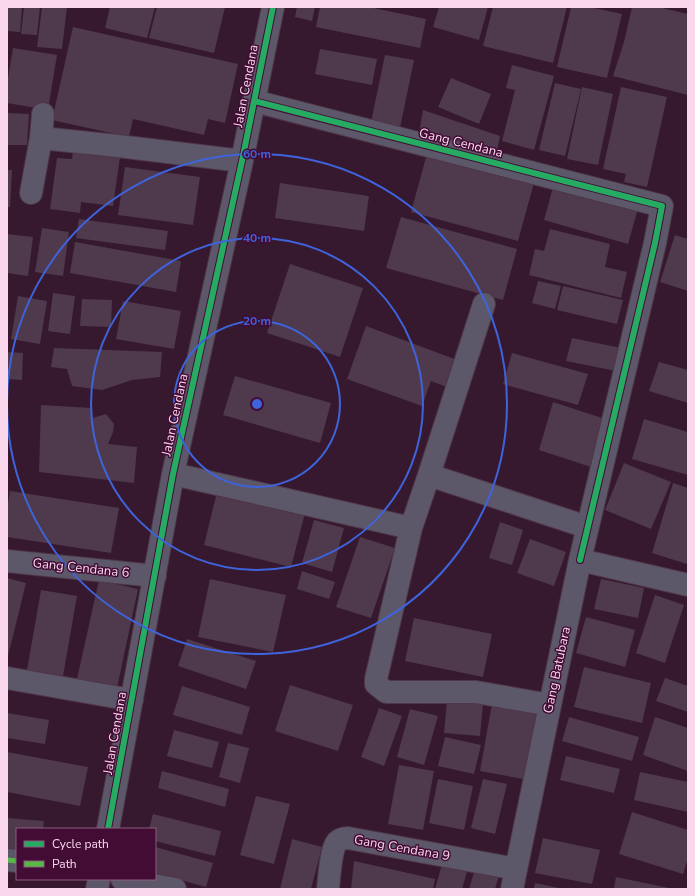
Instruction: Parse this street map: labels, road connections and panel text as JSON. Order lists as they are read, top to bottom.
{
  "streets": {
    "street": [
      "Jalan Cendana",
      "Gang Cendana",
      "Gang Cendana 6",
      "Gang Batubara",
      "Gang Cendana 9"
    ]
  },
  "crossings": [
    ["Jalan Cendana", "Gang Cendana"],
    ["Jalan Cendana", "Gang Cendana 6"],
    ["Gang Cendana", "Gang Batubara"],
    ["Gang Batubara", "Gang Cendana 9"]
  ],
  "legend": ["Cycle path", "Path"],
  "rings": ["60 m", "40 m", "20 m"]
}
